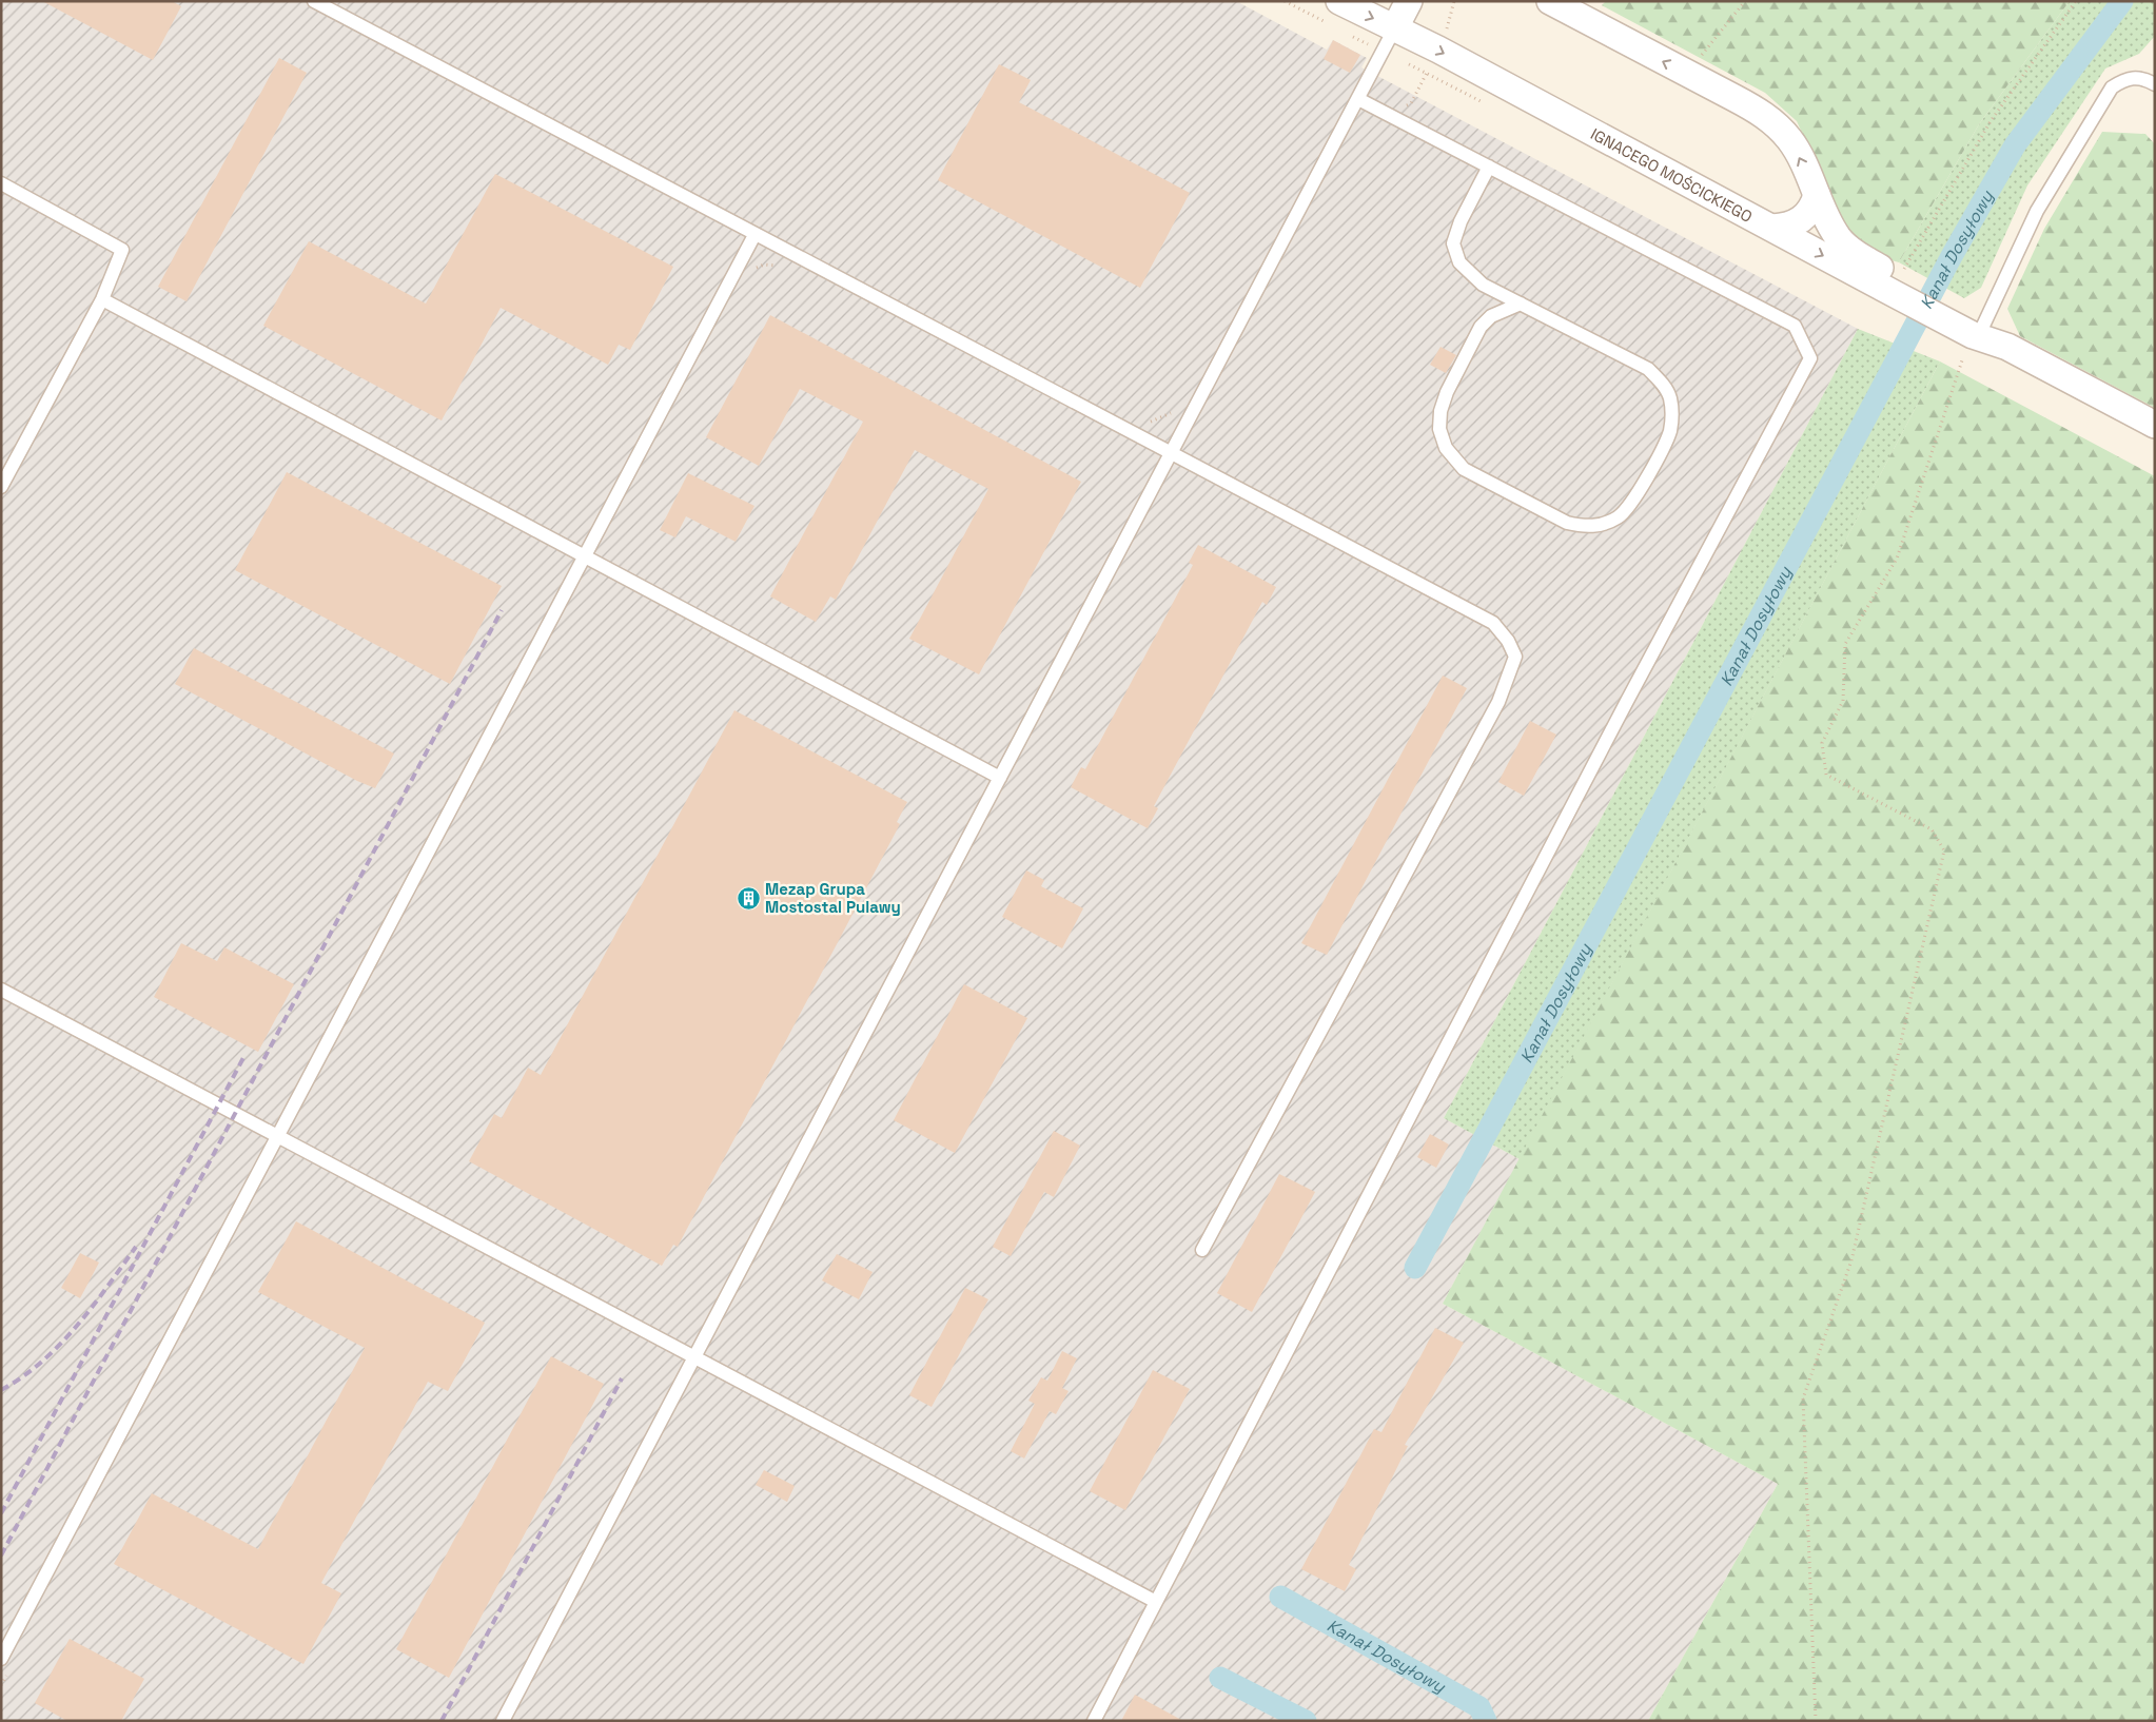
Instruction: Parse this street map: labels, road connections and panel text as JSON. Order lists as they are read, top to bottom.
{
  "streets": {
    "street": ["IGNACEGO MOŚCICKIEGO"]
  },
  "water": ["Kanał Dosyłowy"],
  "places": {
    "building": ["Mezap Grupa Mostostal Pulawy"]
  }
}
